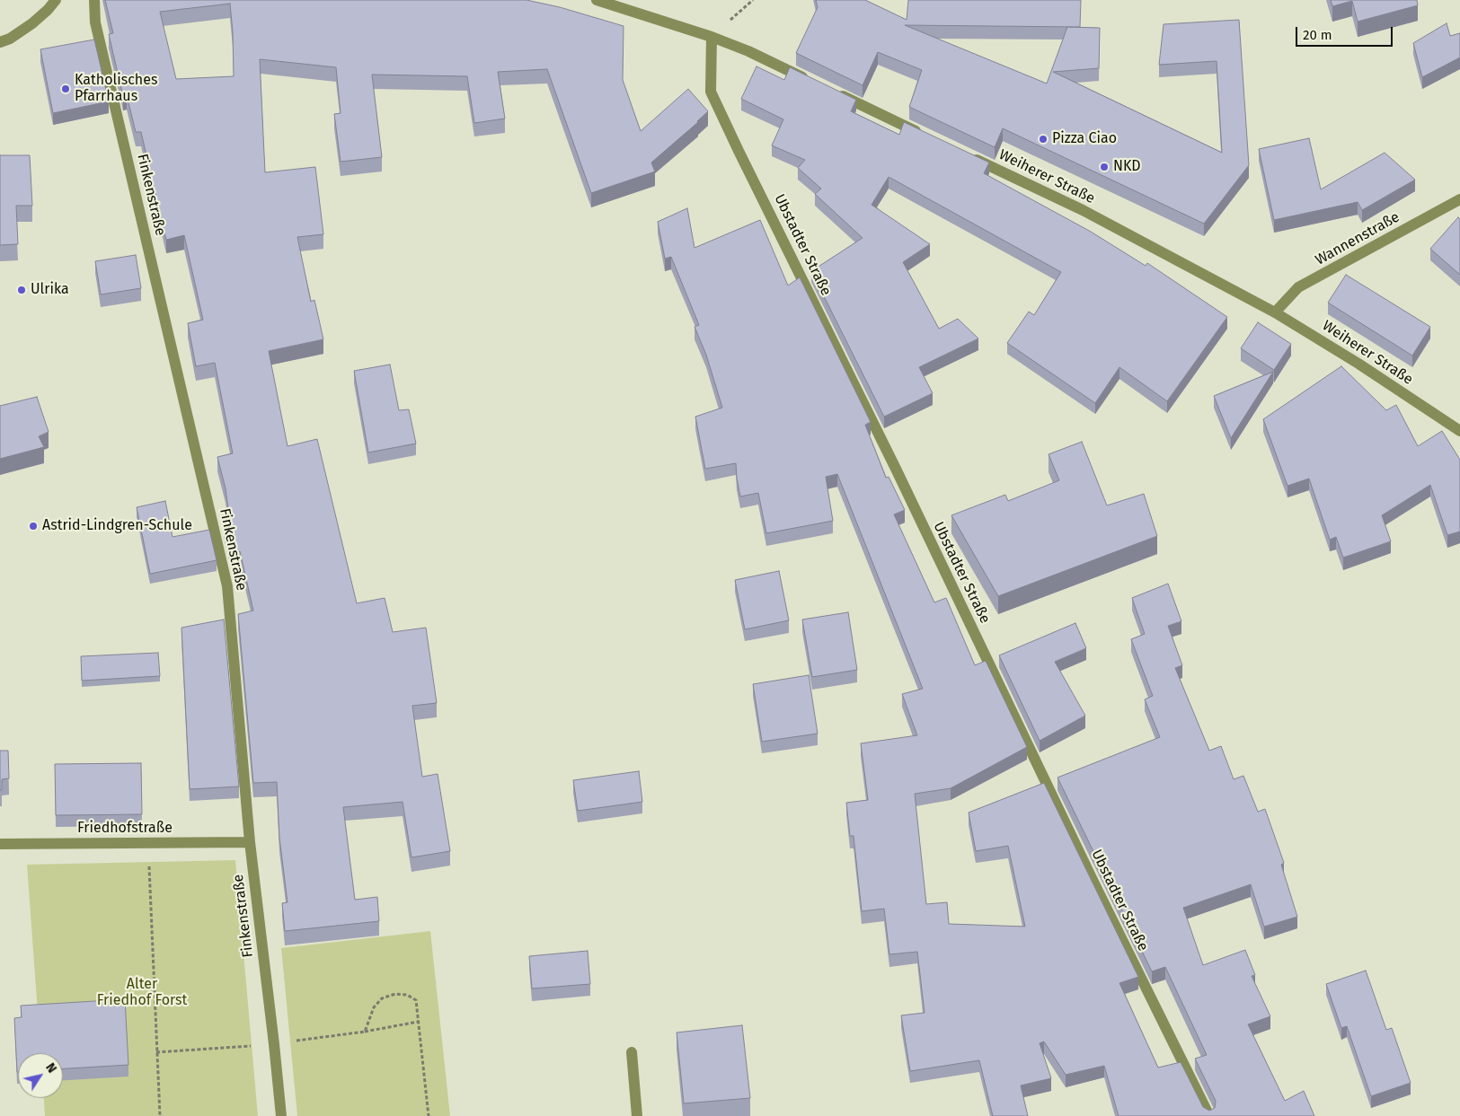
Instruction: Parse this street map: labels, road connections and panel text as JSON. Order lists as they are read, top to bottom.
{
  "streets": {
    "street": [
      "Weiherer Straße",
      "Finkenstraße",
      "Wannenstraße",
      "Ubstadter Straße",
      "Friedhofstraße"
    ]
  },
  "crossings": [
    ["Weiherer Straße", "Wannenstraße"],
    ["Finkenstraße", "Friedhofstraße"]
  ],
  "parks": ["Alter Friedhof Forst"],
  "places": [
    "Katholisches Pfarrhaus",
    "Pizza Ciao",
    "NKD",
    "Ulrika",
    "Astrid-Lindgren-Schule"
  ],
  "scale_bar": "20 m",
  "north": "top right"
}
